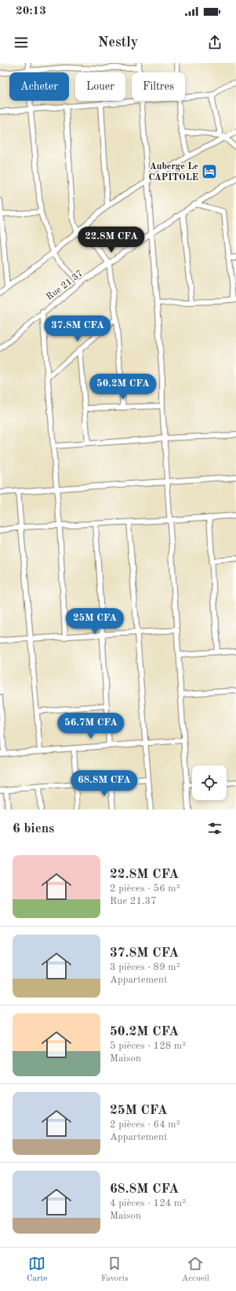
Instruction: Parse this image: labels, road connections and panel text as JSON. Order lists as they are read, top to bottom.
{
  "streets": {
    "street": ["Rue 21.37"]
  },
  "places": {
    "hotel": ["Auberge Le CAPITOLE"]
  },
  "page": {
    "status": "20:13",
    "header": "Nestly",
    "chip": ["Acheter", "Louer", "Filtres"],
    "price": [
      "22.8M CFA",
      "37.8M CFA",
      "50.2M CFA",
      "25M CFA",
      "56.7M CFA",
      "68.8M CFA"
    ],
    "heading": "6 biens",
    "list": [
      {
        "name": "22.8M CFA",
        "note": "2 pièces · 56 m² · Rue 21.37"
      },
      {
        "name": "37.8M CFA",
        "note": "3 pièces · 89 m² · Appartement"
      },
      {
        "name": "50.2M CFA",
        "note": "5 pièces · 128 m² · Maison"
      },
      {
        "name": "25M CFA",
        "note": "2 pièces · 64 m² · Appartement"
      },
      {
        "name": "68.8M CFA",
        "note": "4 pièces · 124 m² · Maison"
      }
    ],
    "tabs": ["Carte", "Favoris", "Accueil"]
  }
}
